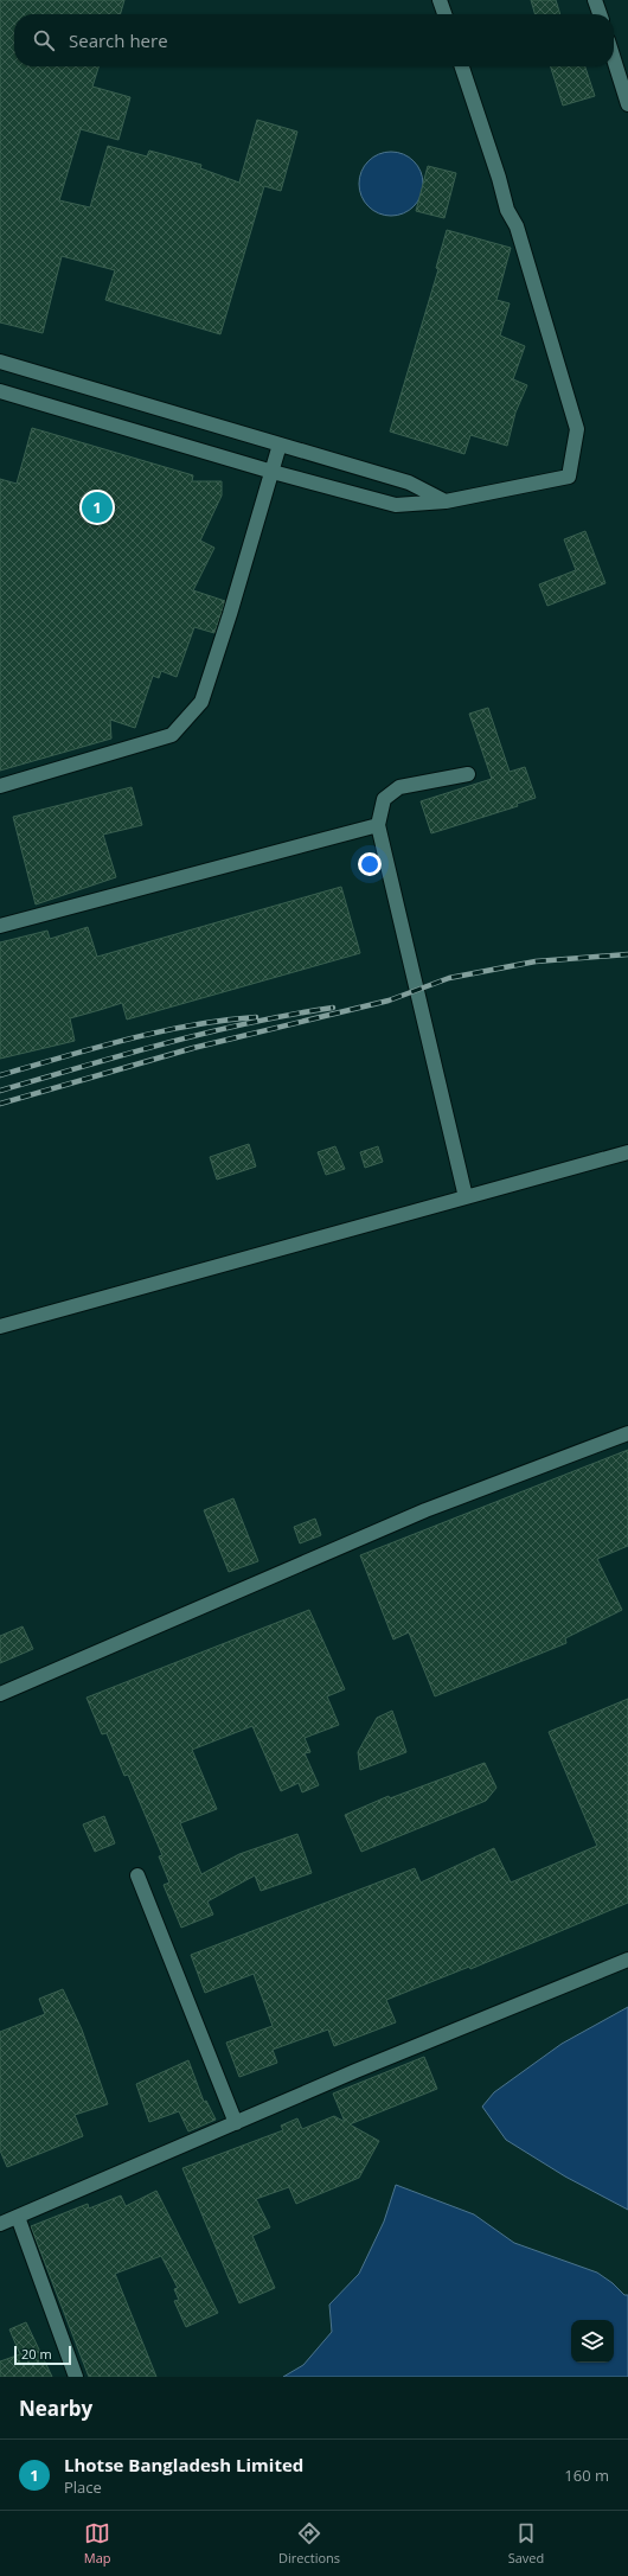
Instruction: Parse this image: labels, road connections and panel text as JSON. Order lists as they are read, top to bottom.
{
  "scale_bar": "20 m",
  "page": {
    "search": "Search here",
    "pins": "1",
    "scale": "20 m",
    "heading": "Nearby",
    "list": [
      {
        "mark": "1",
        "name": "Lhotse Bangladesh Limited",
        "note": "Place",
        "value": "160 m"
      }
    ],
    "nav": ["Map", "Directions", "Saved"]
  }
}
